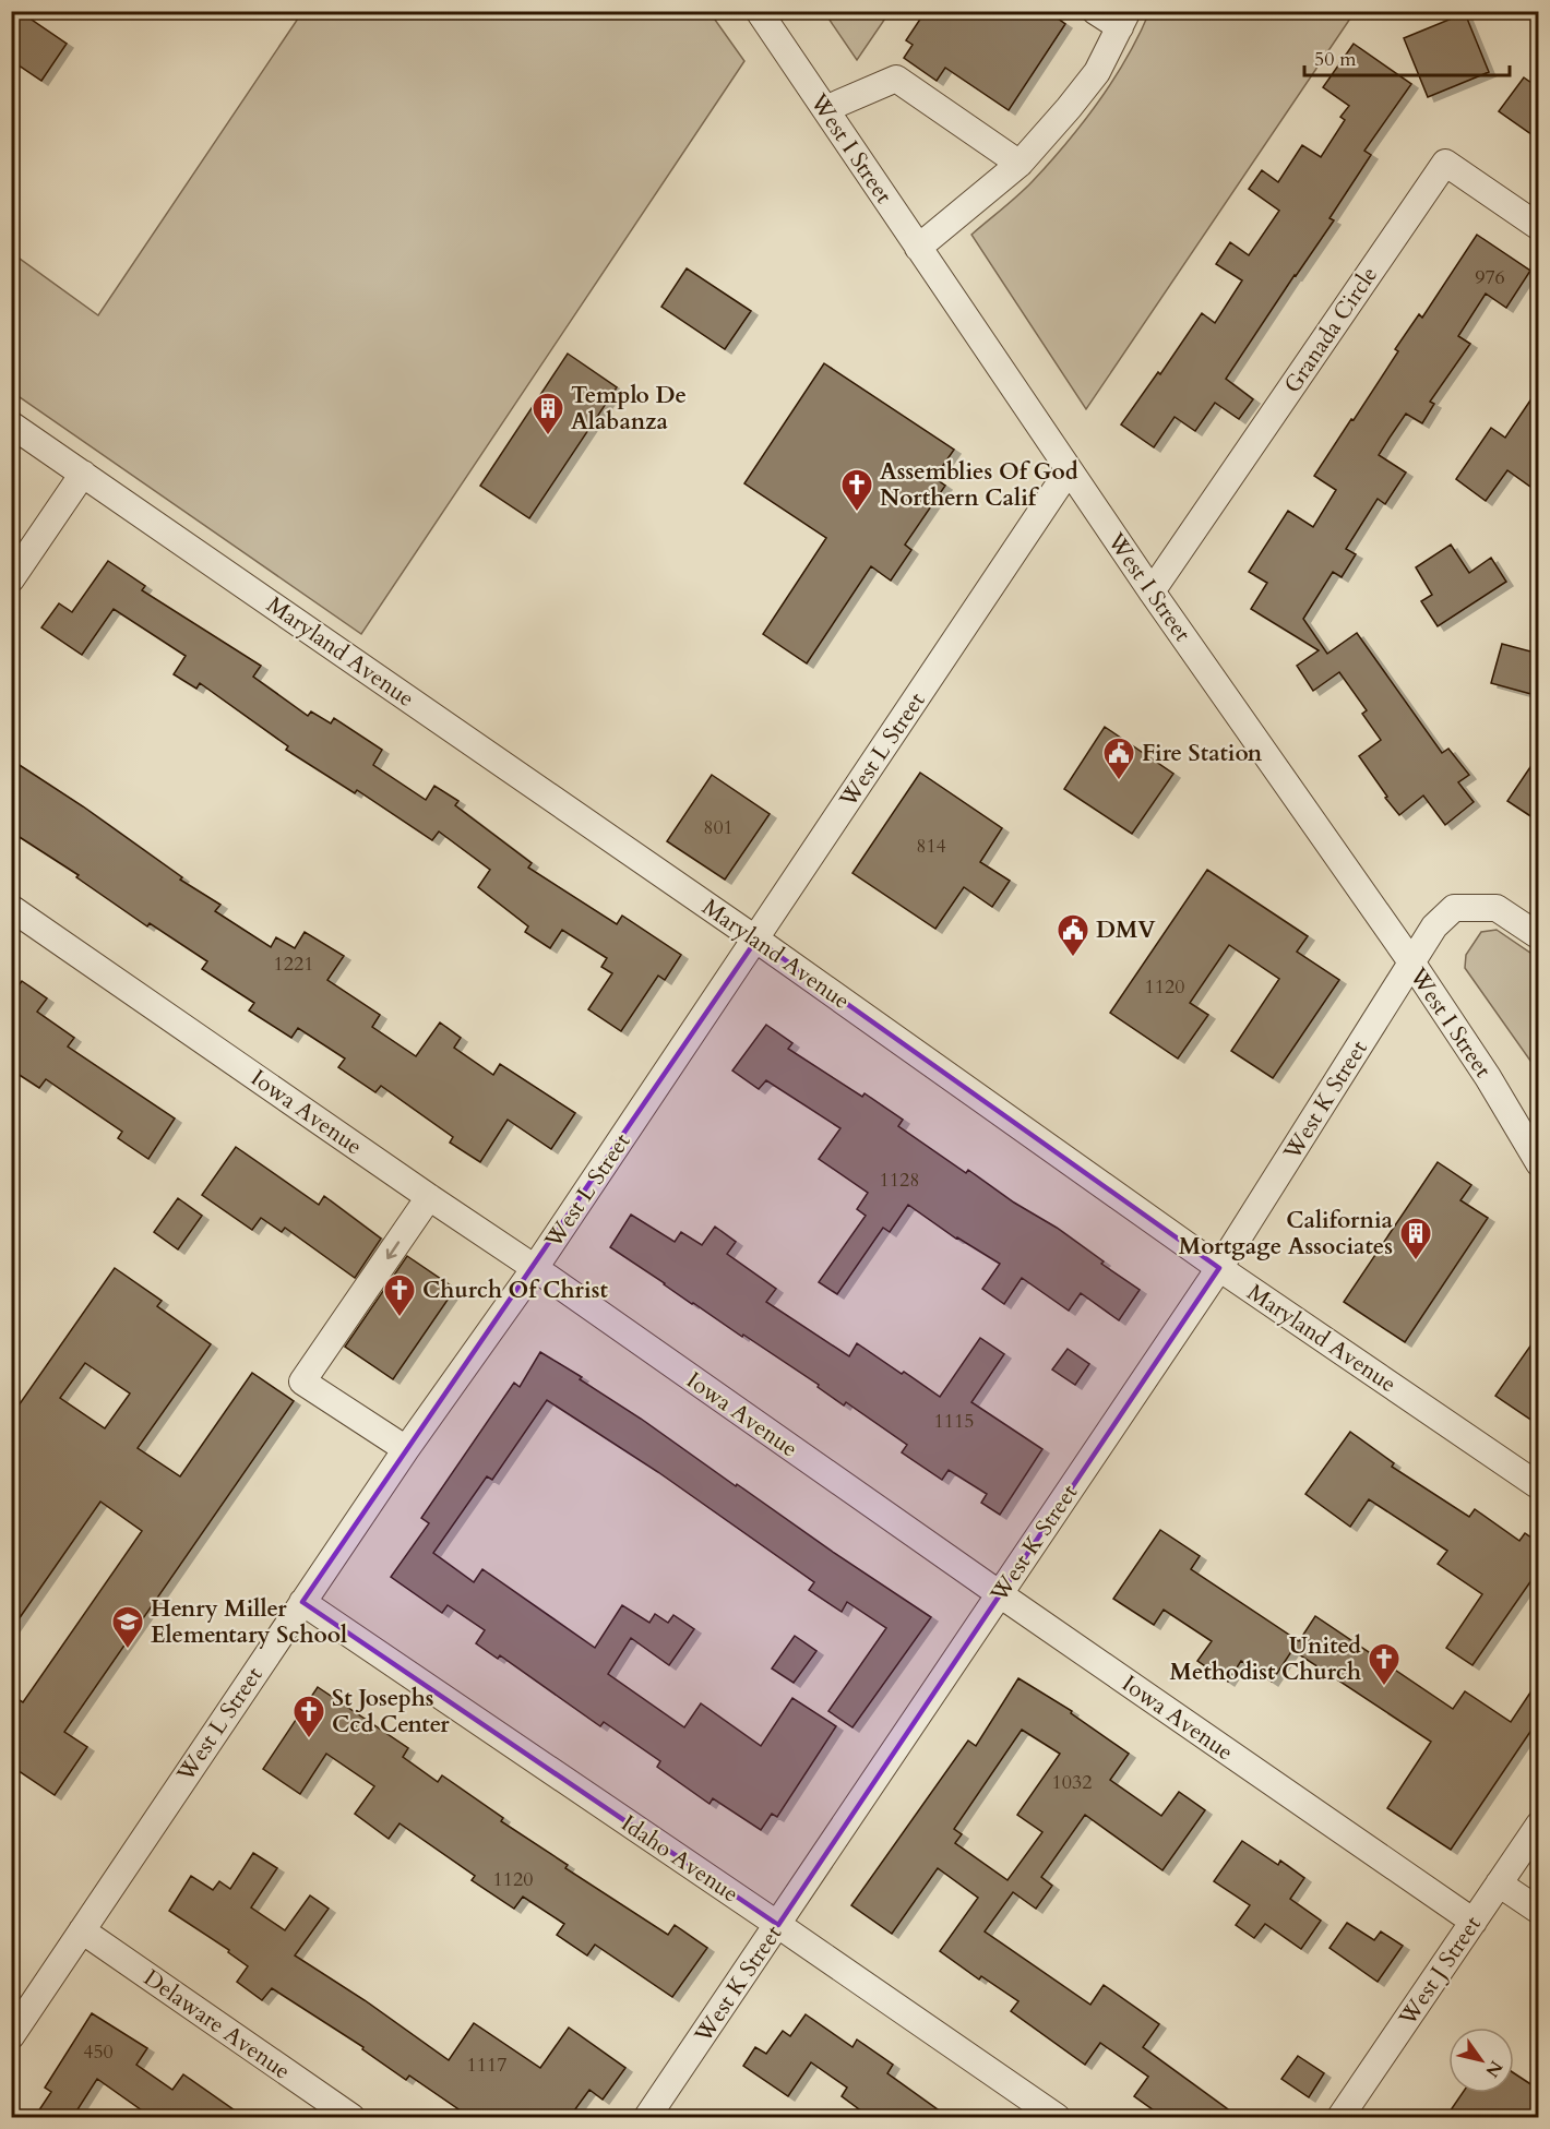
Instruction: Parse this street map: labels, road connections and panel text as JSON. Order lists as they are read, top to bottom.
{
  "streets": {
    "street": [
      "West I Street",
      "Granada Circle",
      "Maryland Avenue",
      "West L Street",
      "West K Street",
      "Iowa Avenue",
      "Idaho Avenue",
      "West J Street",
      "Delaware Avenue"
    ]
  },
  "crossings": [
    ["West I Street", "Granada Circle"],
    ["West I Street", "West L Street"],
    ["West I Street", "West K Street"],
    ["Maryland Avenue", "West L Street"],
    ["Maryland Avenue", "West K Street"],
    ["West L Street", "Iowa Avenue"],
    ["West L Street", "Idaho Avenue"],
    ["West L Street", "Delaware Avenue"],
    ["West K Street", "Iowa Avenue"],
    ["West K Street", "Idaho Avenue"],
    ["Iowa Avenue", "West J Street"]
  ],
  "places": {
    "building": ["Templo De Alabanza", "California Mortgage Associates"],
    "church": [
      "Assemblies Of God Northern Calif",
      "Church Of Christ",
      "United Methodist Church",
      "St Josephs Ccd Center"
    ],
    "public building": ["Fire Station", "DMV"],
    "school or university": ["Henry Miller Elementary School"]
  },
  "house_numbers": [
    "976",
    "801",
    "814",
    "1221",
    "1120",
    "1128",
    "1115",
    "1032",
    "1120",
    "450",
    "1117"
  ],
  "scale_bar": "50 m",
  "north": "bottom right"
}
